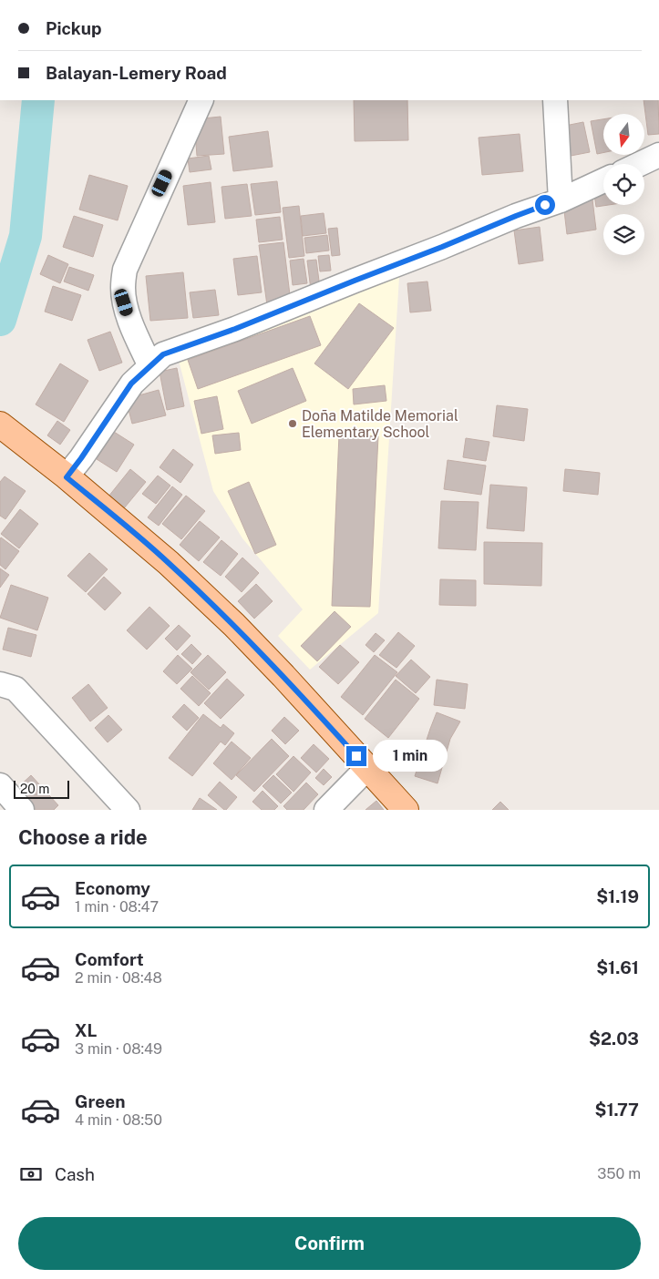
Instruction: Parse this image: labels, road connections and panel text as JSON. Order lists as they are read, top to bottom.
{
  "places": ["Doña Matilde Memorial Elementary School"],
  "scale_bar": "20 m",
  "north": "bottom",
  "page": {
    "banner": ["Pickup", "Balayan-Lemery Road"],
    "bubble": "1 min",
    "scale": "20 m",
    "heading": "Choose a ride",
    "list": [
      {
        "name": "Economy",
        "note": "1 min · 08:47",
        "value": "$1.19"
      },
      {
        "name": "Comfort",
        "note": "2 min · 08:48",
        "value": "$1.61"
      },
      {
        "name": "XL",
        "note": "3 min · 08:49",
        "value": "$2.03"
      },
      {
        "name": "Green",
        "note": "4 min · 08:50",
        "value": "$1.77"
      }
    ],
    "pay": ["Cash", "350 m"],
    "buttons": "Confirm"
  }
}
